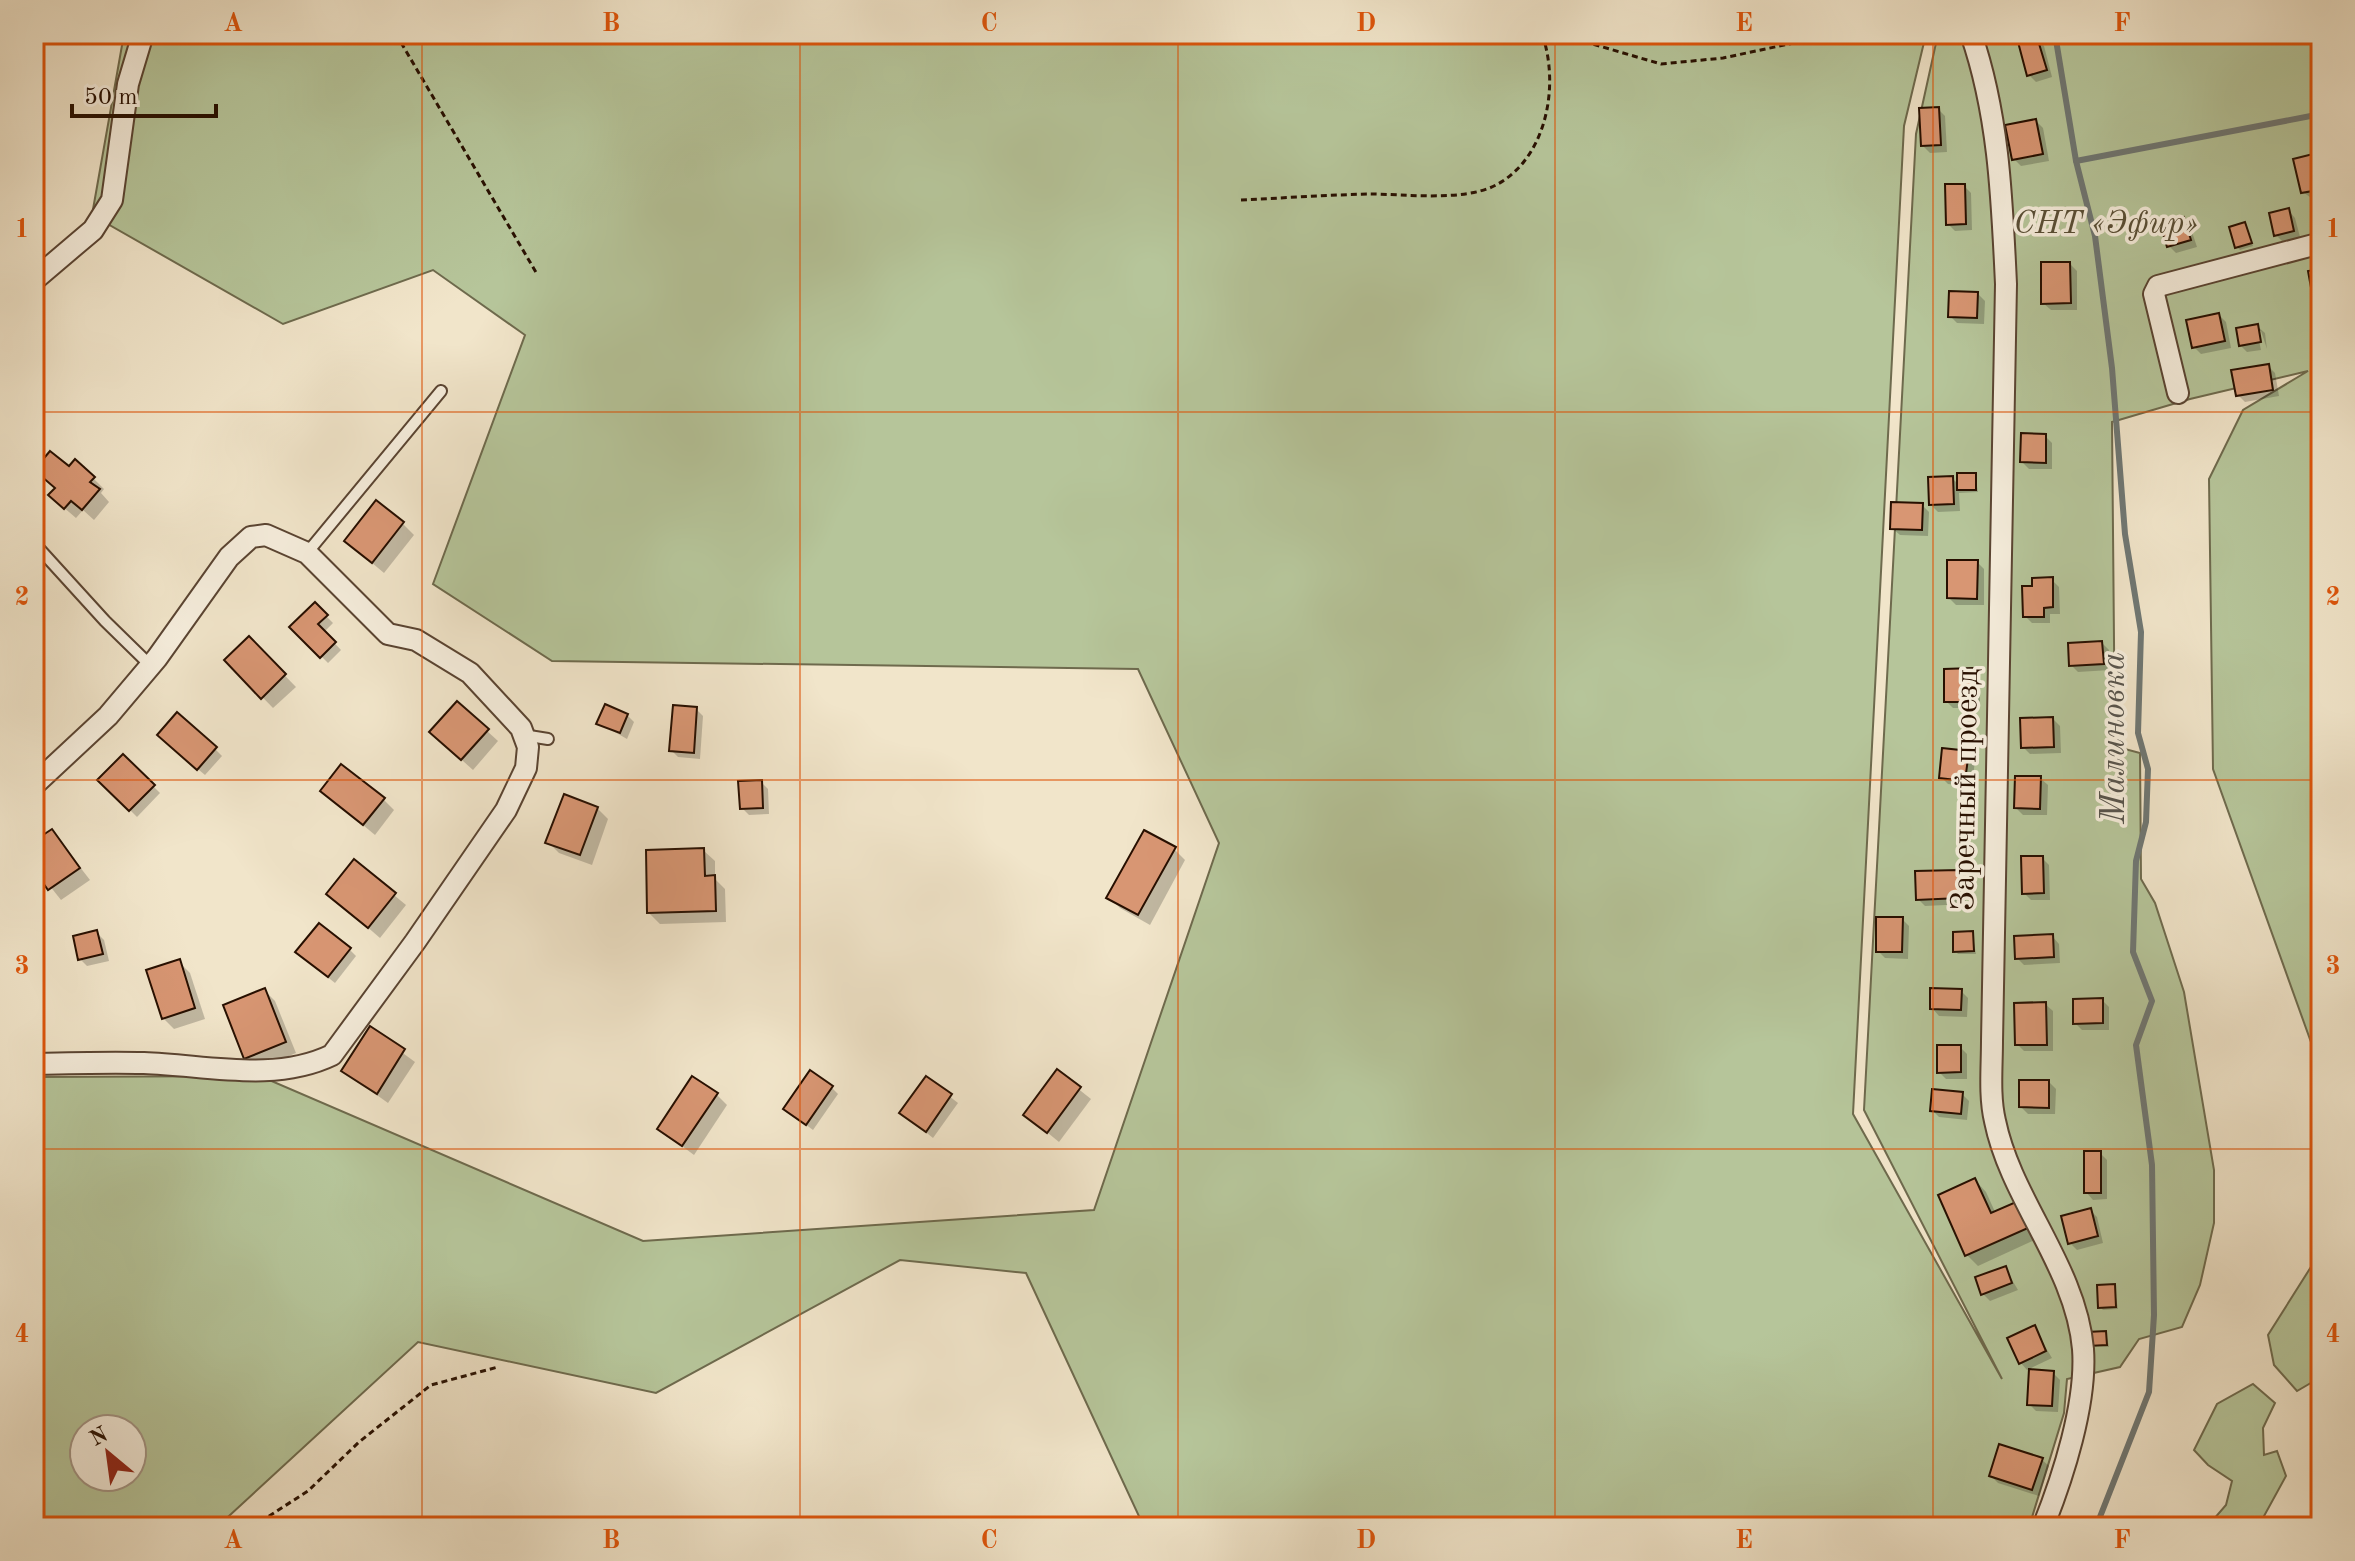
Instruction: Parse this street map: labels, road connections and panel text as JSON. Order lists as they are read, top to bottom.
{
  "streets": {
    "street": ["Заречный проезд"]
  },
  "water": ["Малиновка"],
  "parks": ["СНТ «Эфир»"],
  "scale_bar": "50 m",
  "north": "top left",
  "grid": {
    "columns": [
      "A",
      "B",
      "C",
      "D",
      "E",
      "F"
    ],
    "rows": [
      "1",
      "2",
      "3",
      "4"
    ]
  }
}
